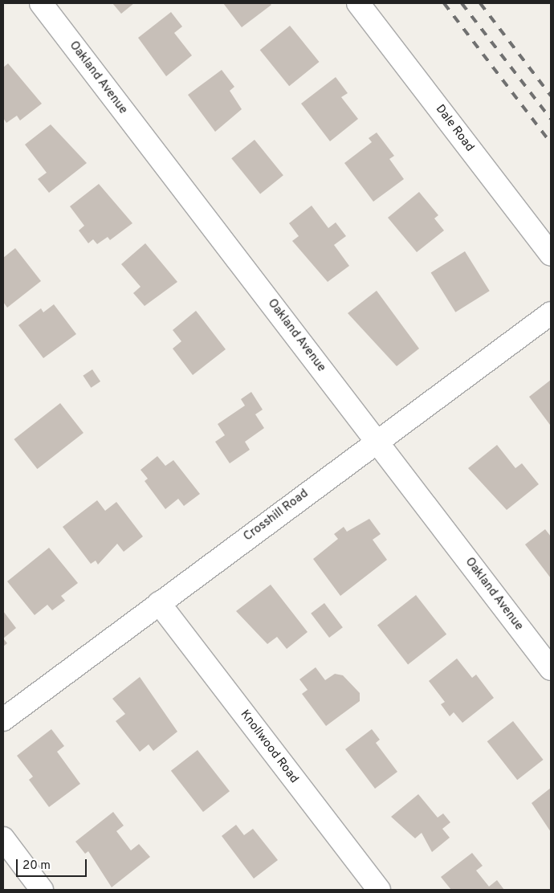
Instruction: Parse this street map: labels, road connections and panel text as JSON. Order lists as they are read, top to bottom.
{
  "streets": {
    "street": [
      "Oakland Avenue",
      "Dale Road",
      "Crosshill Road",
      "Knollwood Road"
    ]
  },
  "crossings": [
    ["Oakland Avenue", "Crosshill Road"],
    ["Crosshill Road", "Knollwood Road"]
  ],
  "scale_bar": "20 m"
}
